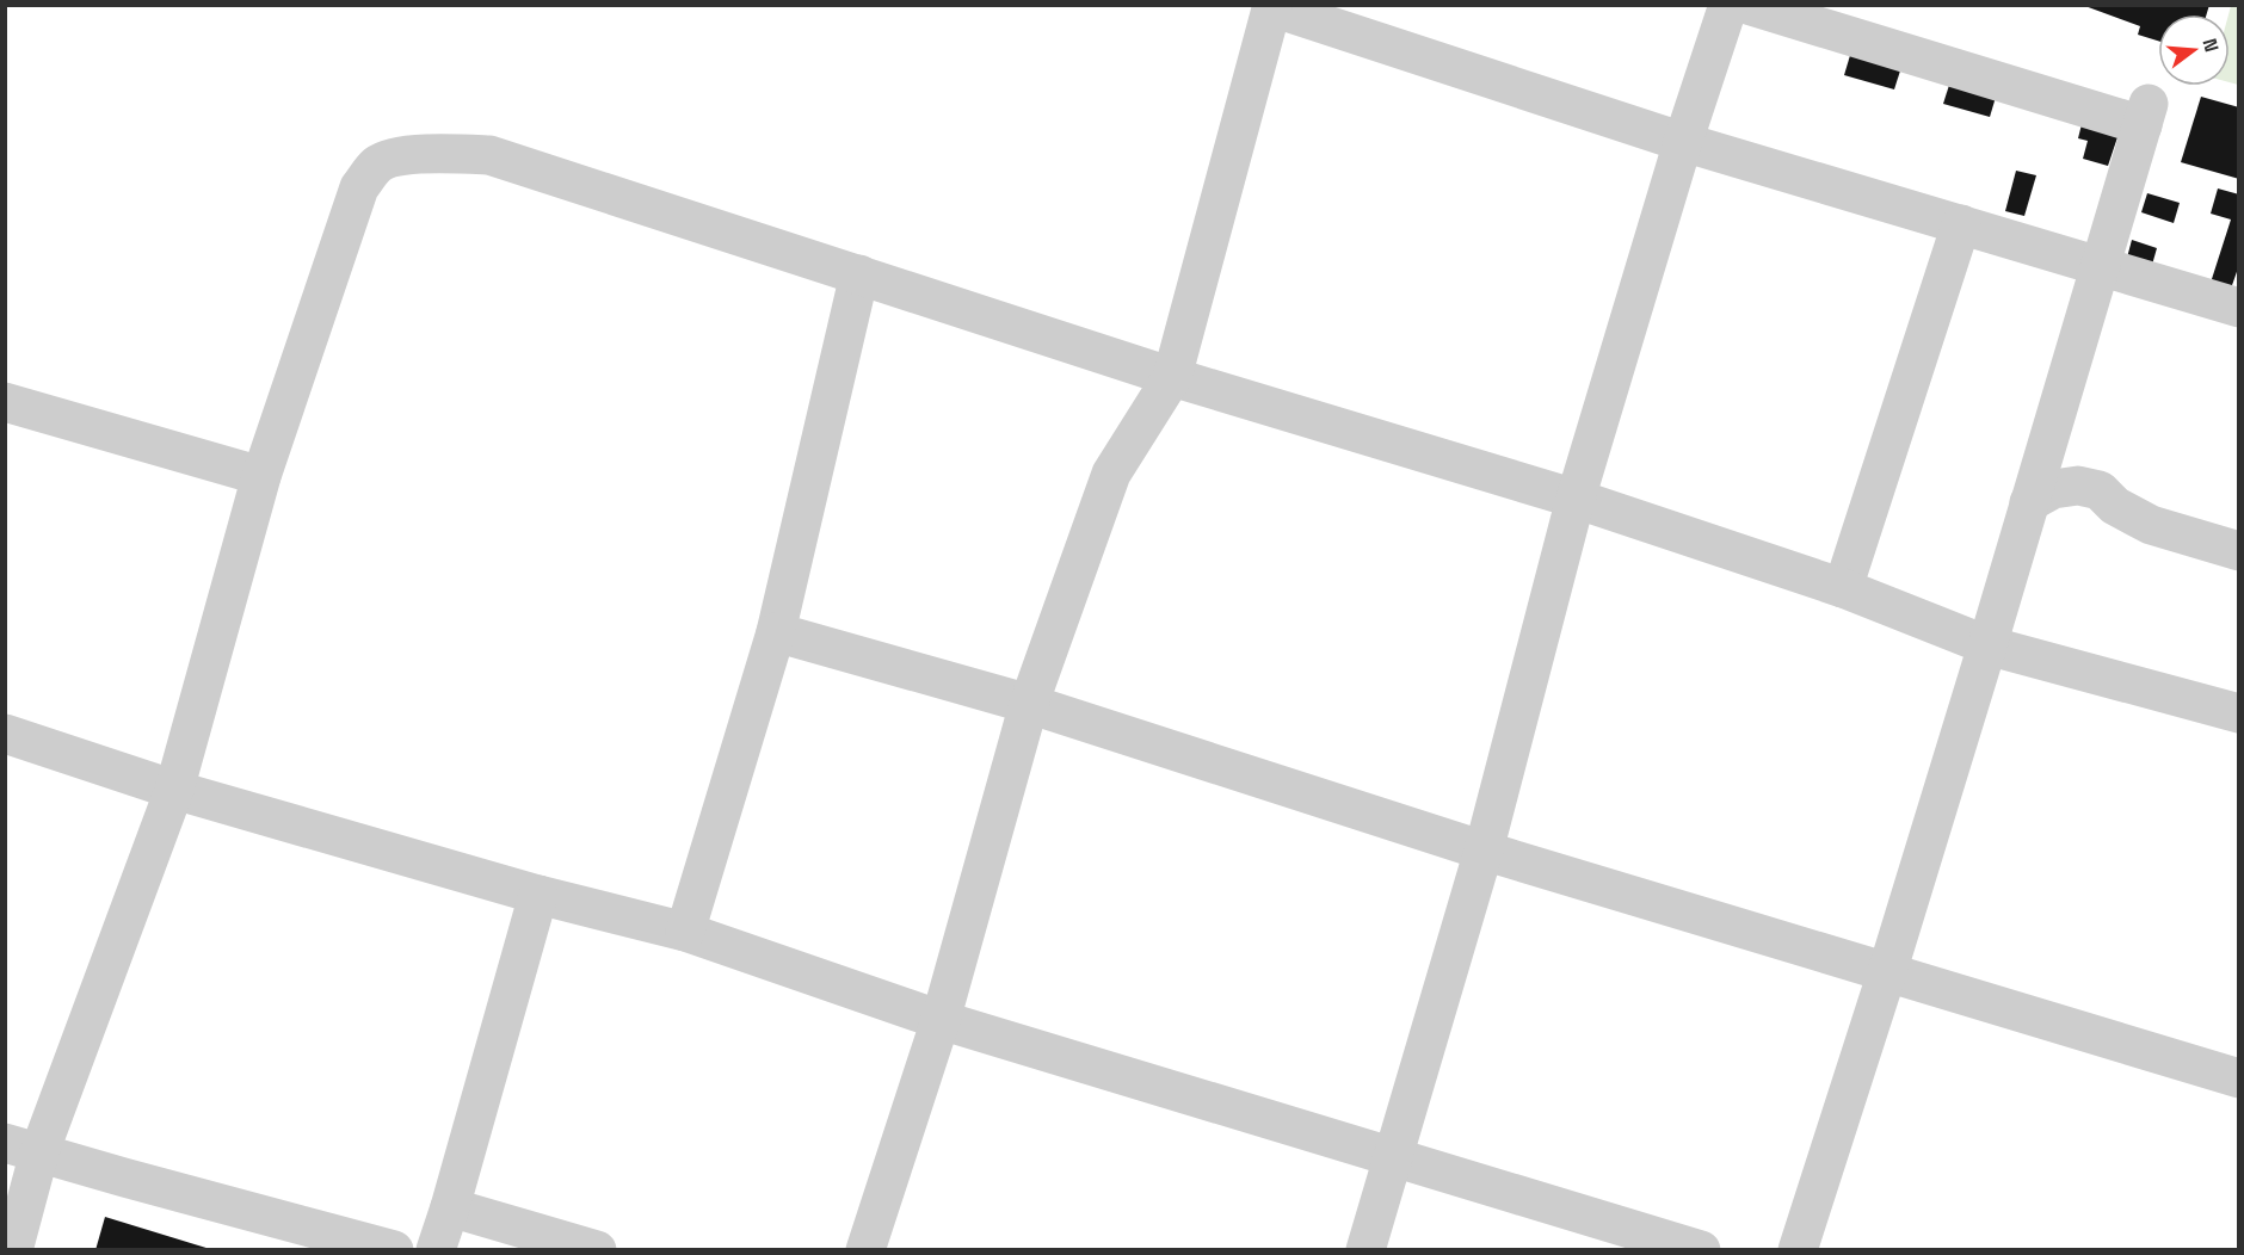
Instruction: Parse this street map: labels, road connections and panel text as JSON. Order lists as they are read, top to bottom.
{
  "north": "right"
}
